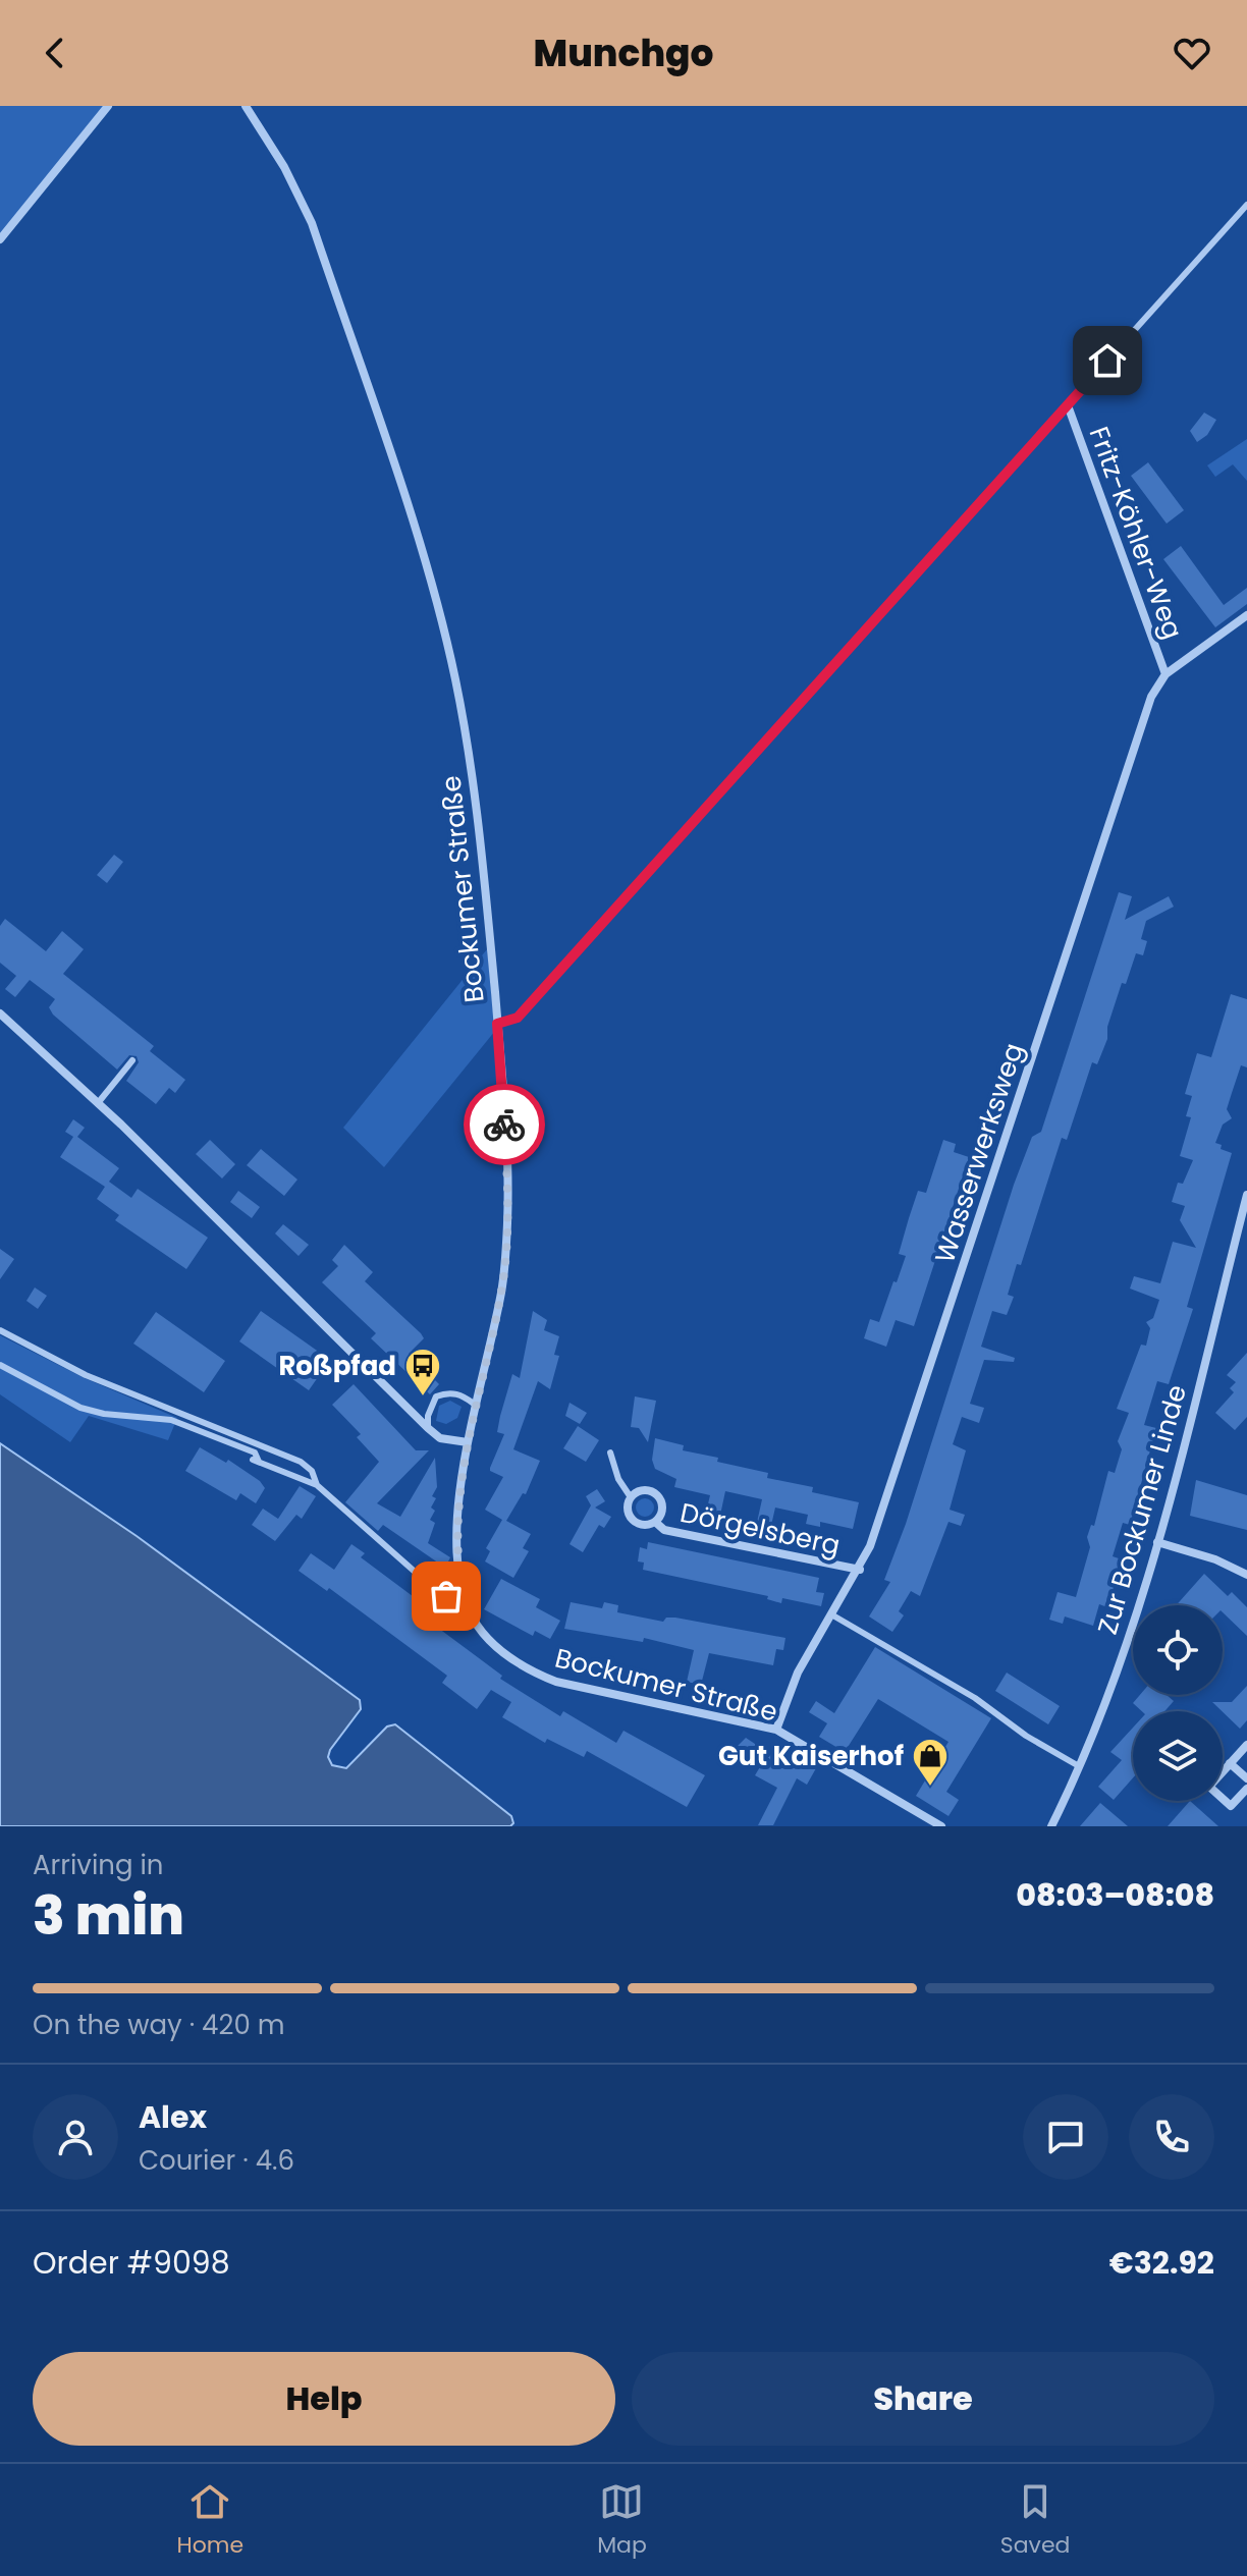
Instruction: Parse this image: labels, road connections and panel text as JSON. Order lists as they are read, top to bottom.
{
  "streets": {
    "street": [
      "Fritz-Köhler-Weg",
      "Bockumer Straße",
      "Wasserwerksweg",
      "Zur Bockumer Linde",
      "Dörgelsberg"
    ]
  },
  "crossings": [
    ["Fritz-Köhler-Weg", "Wasserwerksweg"],
    ["Bockumer Straße", "Wasserwerksweg"],
    ["Wasserwerksweg", "Dörgelsberg"]
  ],
  "places": {
    "bus stop": ["Roßpfad"],
    "shop": ["Gut Kaiserhof"]
  },
  "page": {
    "header": "Munchgo",
    "heading": ["3 min", "Arriving in", "08:03–08:08"],
    "panel": [
      "Alex",
      "Courier · 4.6",
      "Order #9098",
      "€32.92"
    ],
    "bar": "On the way · 420 m",
    "buttons": ["Help", "Share"],
    "tabs": ["Home", "Map", "Saved"]
  }
}
